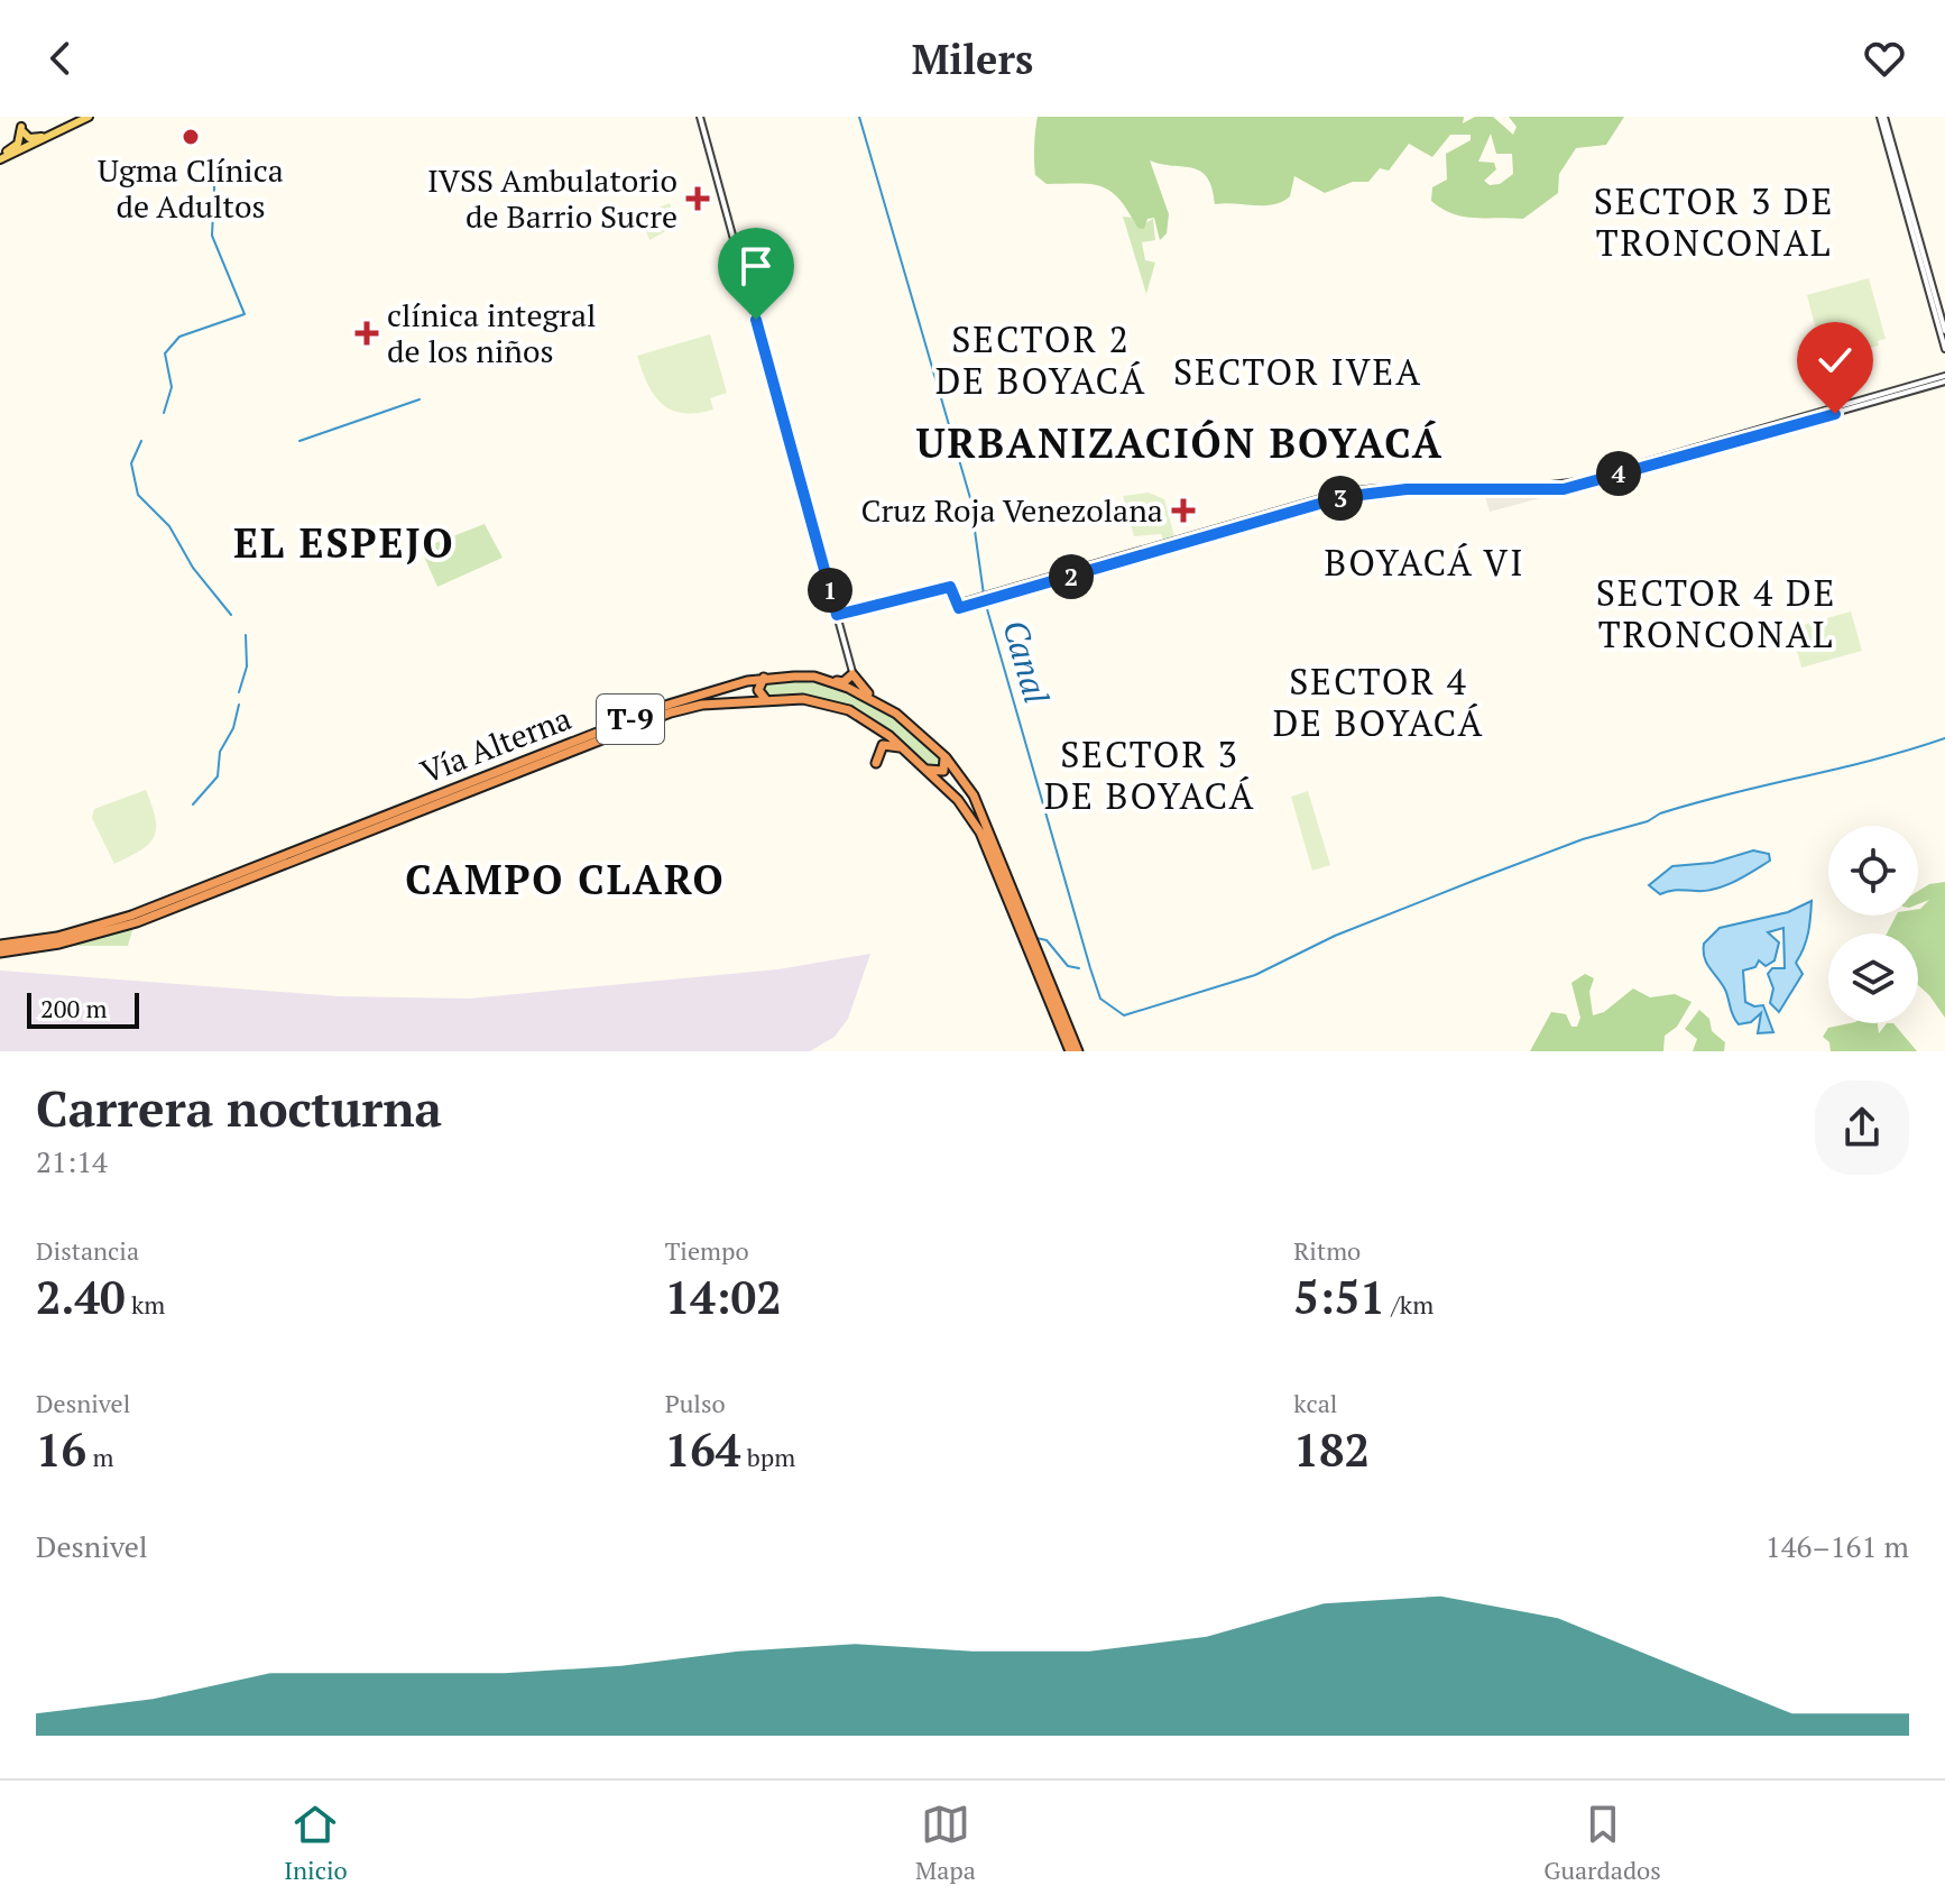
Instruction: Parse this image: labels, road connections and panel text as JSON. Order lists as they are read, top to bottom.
{
  "streets": {
    "highway": ["T-9", "Vía Alterna"]
  },
  "districts": [
    "SECTOR 3 DE TRONCONAL",
    "SECTOR 2 DE BOYACÁ",
    "SECTOR IVEA",
    "URBANIZACIÓN BOYACÁ",
    "EL ESPEJO",
    "BOYACÁ VI",
    "SECTOR 4 DE TRONCONAL",
    "SECTOR 4 DE BOYACÁ",
    "SECTOR 3 DE BOYACÁ",
    "CAMPO CLARO"
  ],
  "water": ["Canal"],
  "places": {
    "other": ["Ugma Clínica de Adultos"],
    "health": ["IVSS Ambulatorio de Barrio Sucre", "clínica integral de los niños", "Cruz Roja Venezolana"]
  },
  "scale_bar": "200 m",
  "page": {
    "header": "Milers",
    "pins": [
      "4",
      "3",
      "2",
      "1"
    ],
    "scale": "200 m",
    "heading": ["Carrera nocturna", "21:14"],
    "stats": [
      ["Distancia", "2.40 km"],
      ["Tiempo", "14:02"],
      ["Ritmo", "5:51 /km"],
      ["Desnivel", "16 m"],
      ["Pulso", "164 bpm"],
      ["kcal", "182"]
    ],
    "chart": ["Desnivel", "146–161 m"],
    "tabs": ["Inicio", "Mapa", "Guardados"]
  }
}
